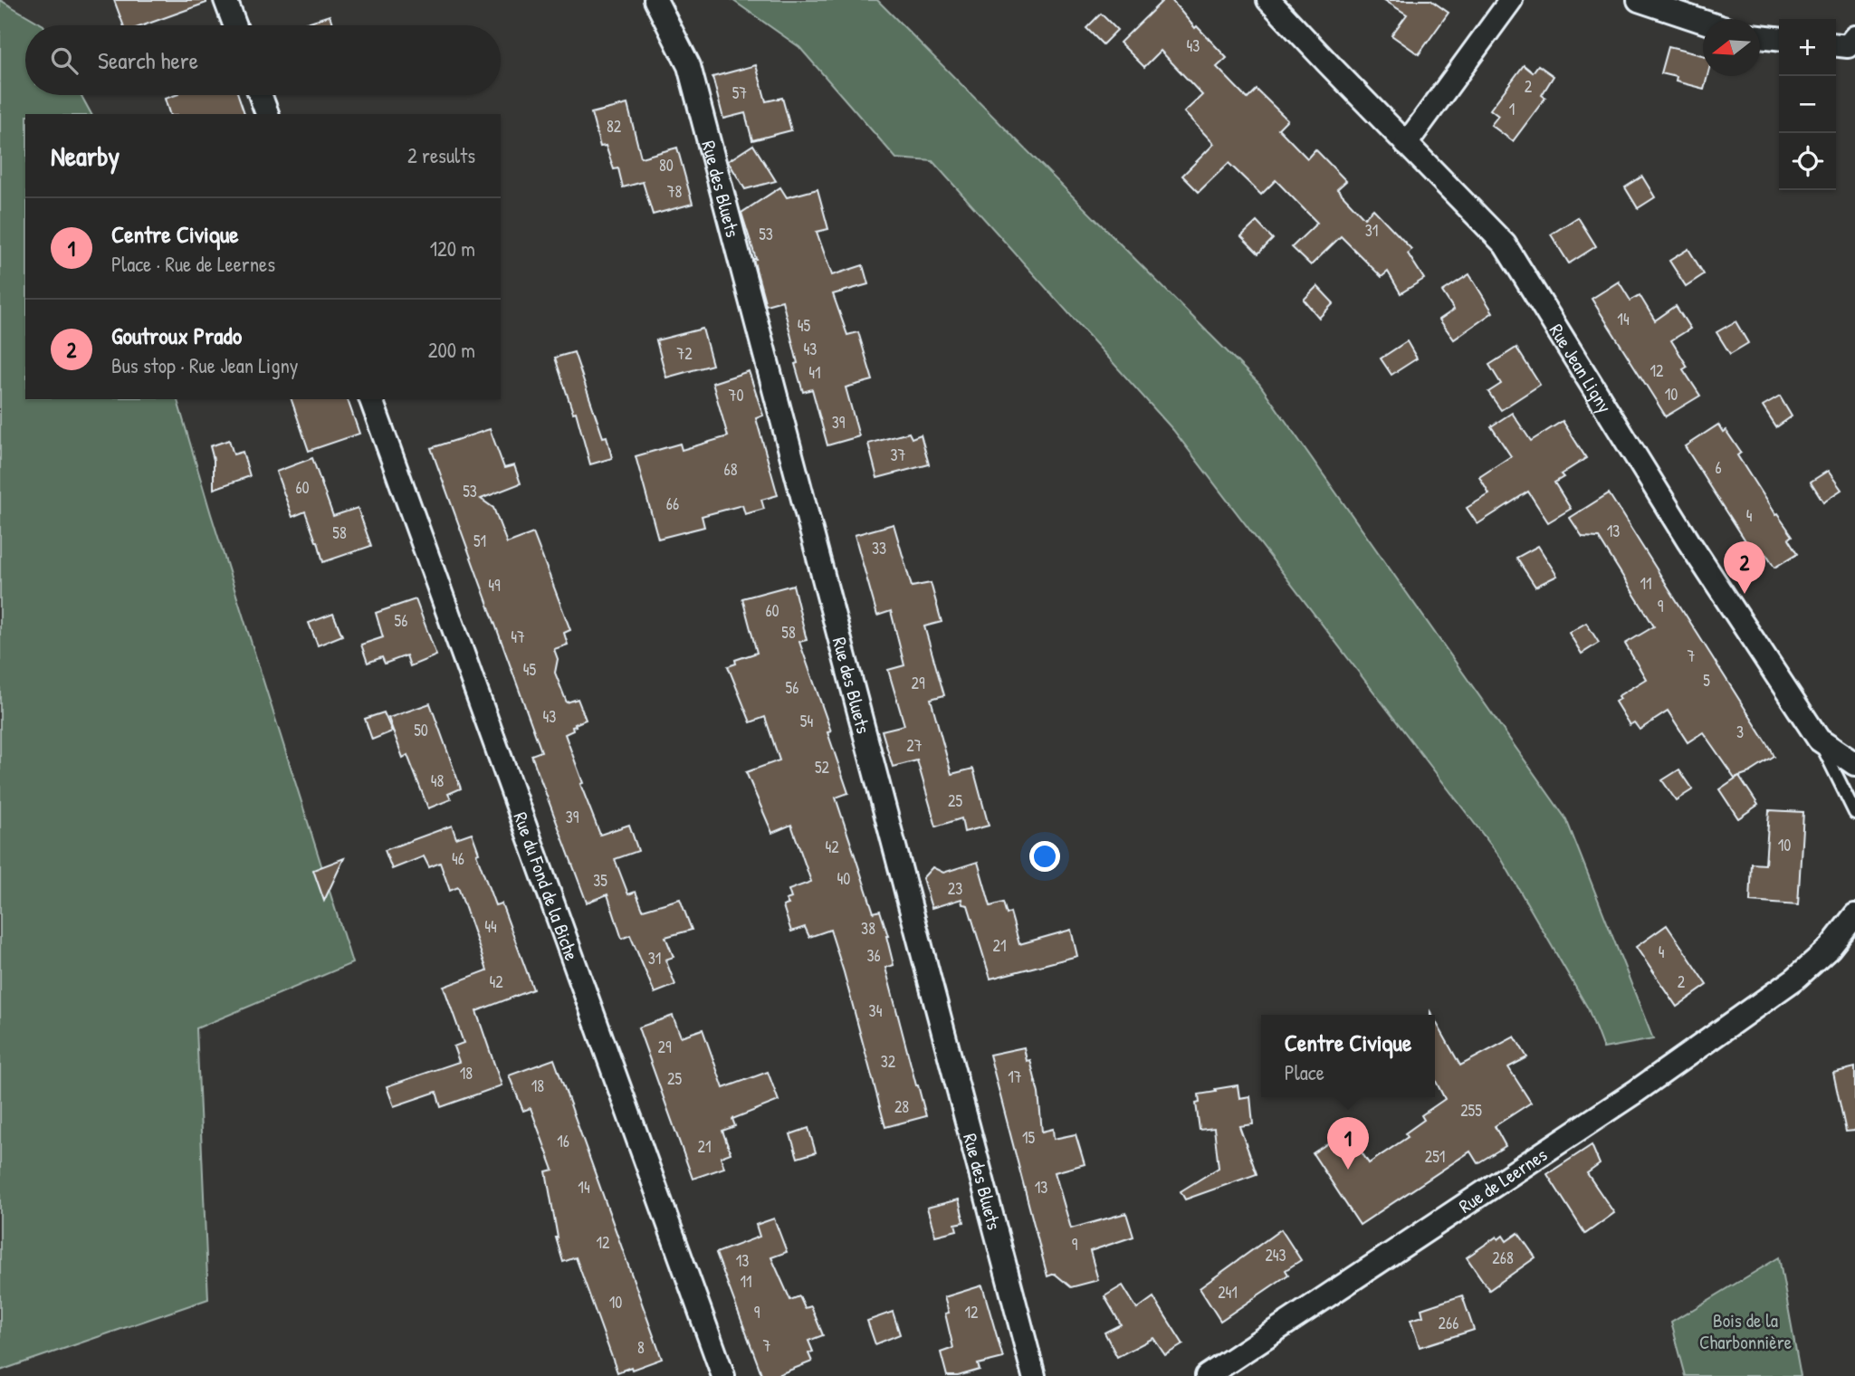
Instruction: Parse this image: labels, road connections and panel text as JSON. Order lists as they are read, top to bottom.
{
  "streets": {
    "street": [
      "Rue des Bluets",
      "Rue Jean Ligny",
      "Rue du Fond de la Biche",
      "Rue de Leernes"
    ]
  },
  "parks": ["Bois de la Charbonnière"],
  "house_numbers": [
    "43",
    "2",
    "57",
    "1",
    "82",
    "80",
    "78",
    "31",
    "53",
    "14",
    "45",
    "43",
    "72",
    "12",
    "41",
    "10",
    "70",
    "39",
    "37",
    "6",
    "68",
    "60",
    "53",
    "66",
    "4",
    "13",
    "58",
    "51",
    "33",
    "11",
    "49",
    "9",
    "60",
    "56",
    "58",
    "47",
    "7",
    "45",
    "5",
    "29",
    "56",
    "43",
    "54",
    "50",
    "3",
    "27",
    "52",
    "48",
    "25",
    "39",
    "10",
    "42",
    "46",
    "40",
    "35",
    "23",
    "44",
    "38",
    "21",
    "4",
    "36",
    "31",
    "42",
    "2",
    "34",
    "29",
    "32",
    "18",
    "17",
    "25",
    "18",
    "28",
    "255",
    "15",
    "16",
    "21",
    "251",
    "14",
    "13",
    "12",
    "9",
    "243",
    "268",
    "13",
    "11",
    "241",
    "10",
    "9",
    "12",
    "266",
    "7",
    "8"
  ],
  "north": "left",
  "page": {
    "map_buttons": ["+", "−"],
    "search": "Search here",
    "heading": ["Nearby", "2 results"],
    "list": [
      {
        "mark": "1",
        "name": "Centre Civique",
        "note": "Place · Rue de Leernes",
        "value": "120 m"
      },
      {
        "mark": "2",
        "name": "Goutroux Prado",
        "note": "Bus stop · Rue Jean Ligny",
        "value": "200 m"
      }
    ],
    "pins": ["2", "1"],
    "popup": ["Centre Civique", "Place"]
  }
}
